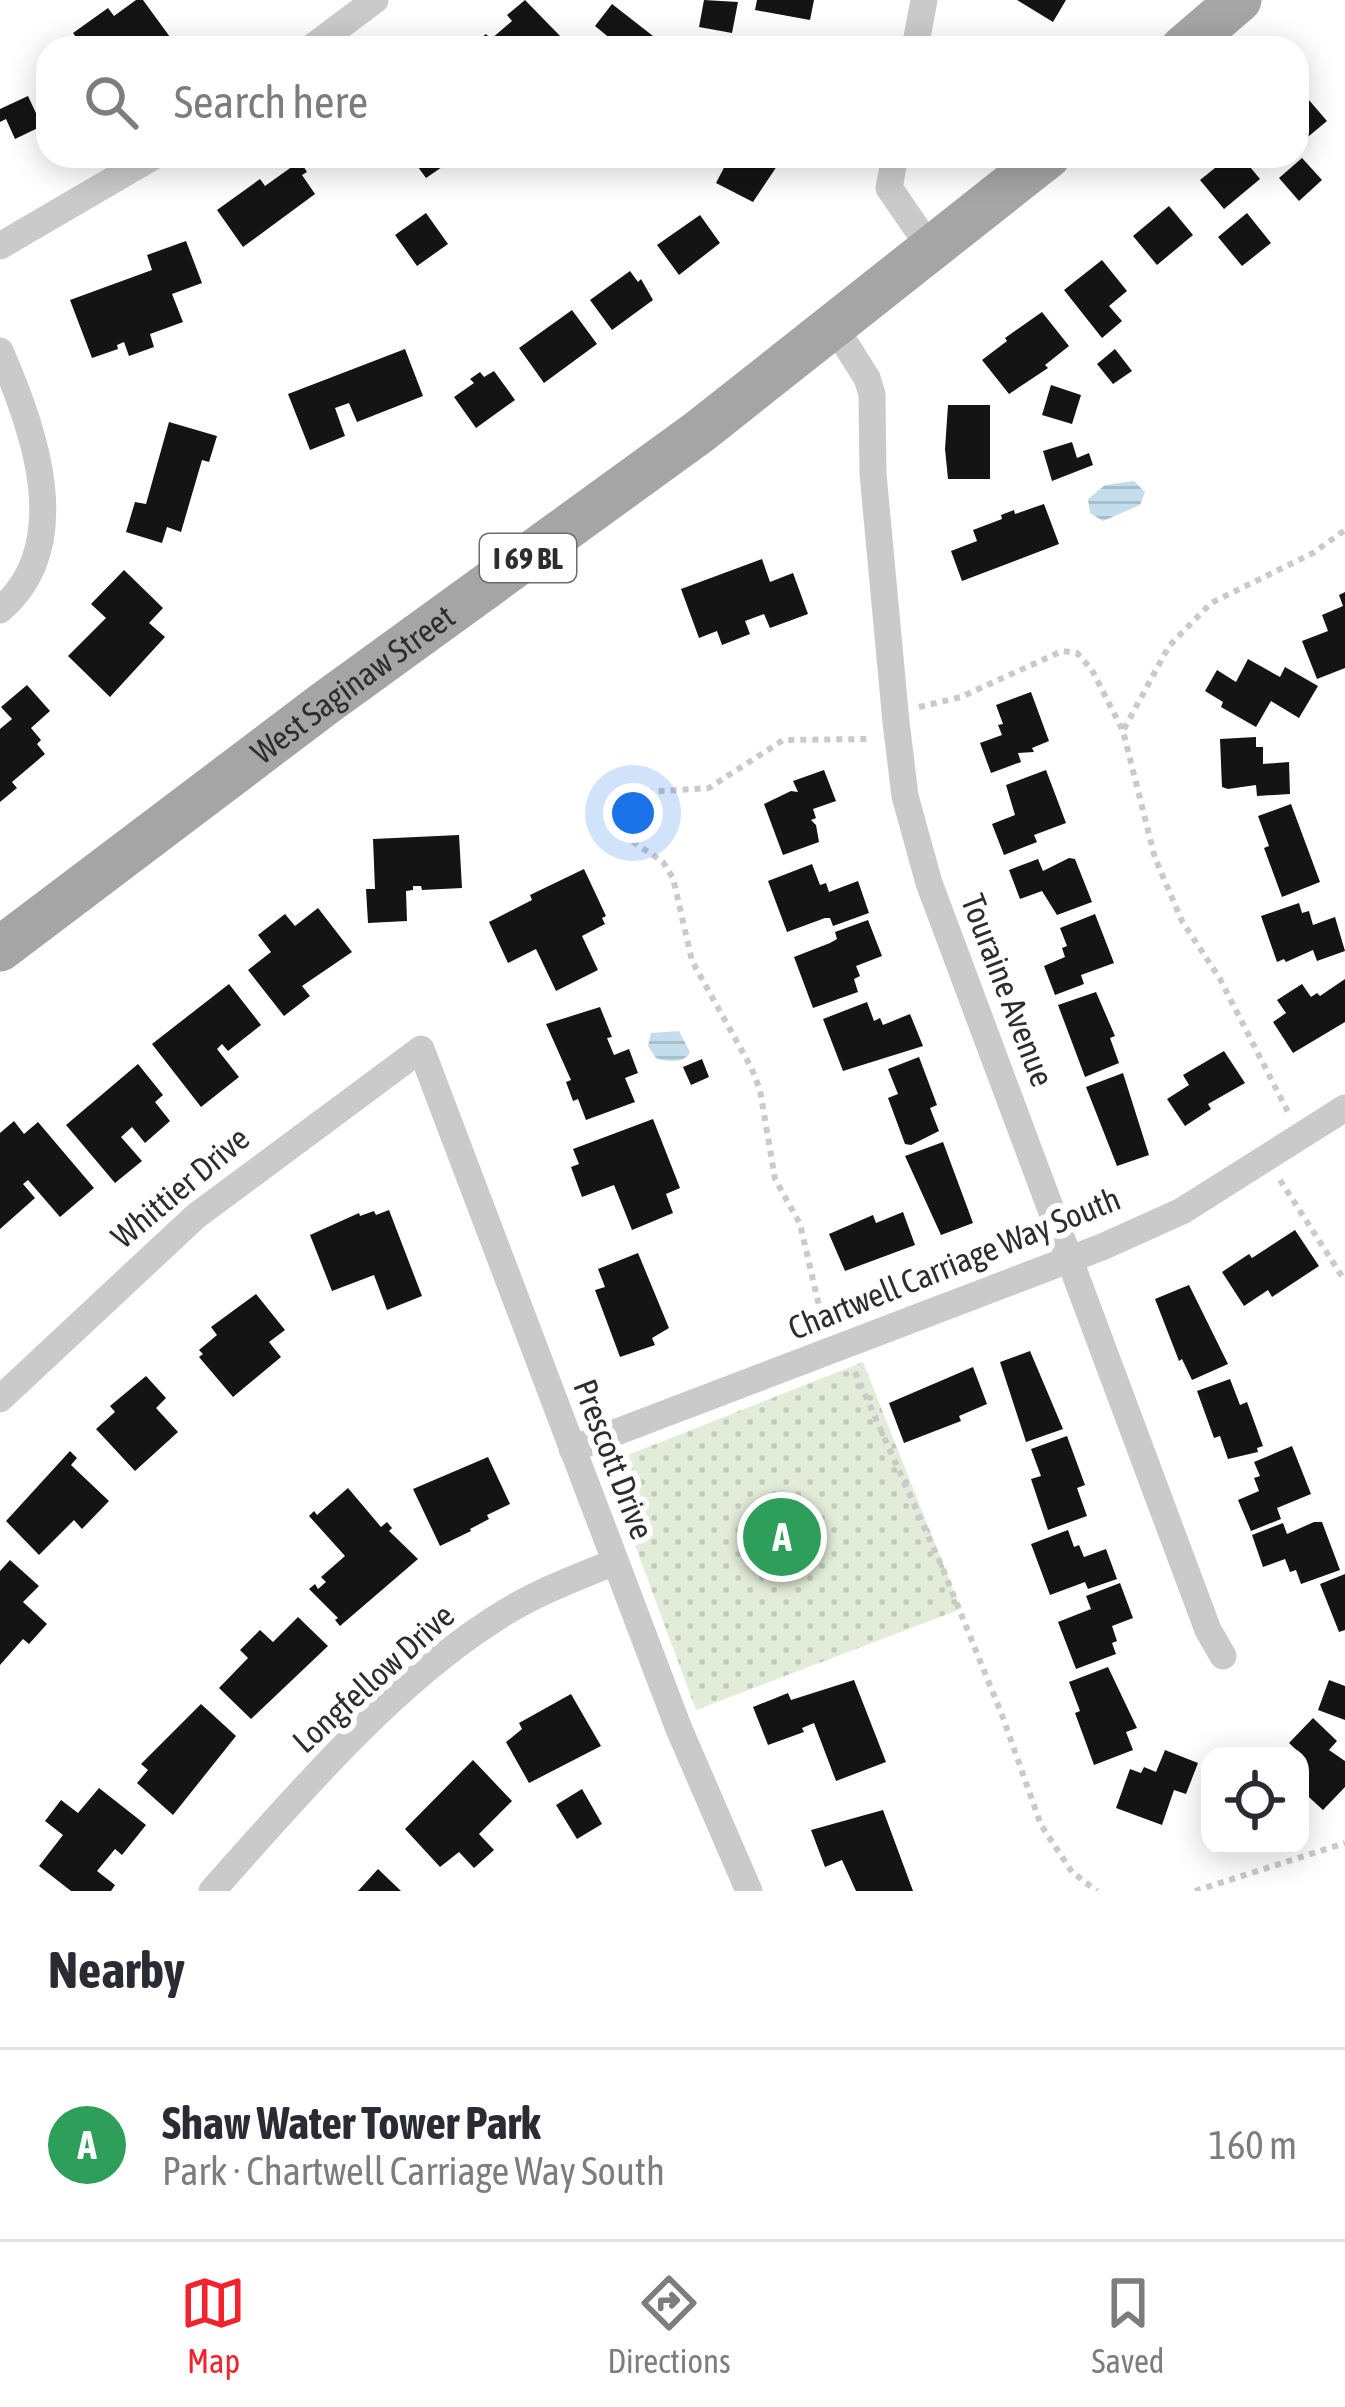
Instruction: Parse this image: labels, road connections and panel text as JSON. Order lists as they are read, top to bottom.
{
  "streets": {
    "main road": ["I 69 BL", "West Saginaw Street"],
    "street": [
      "Touraine Avenue",
      "Whittier Drive",
      "Chartwell Carriage Way South",
      "Prescott Drive",
      "Longfellow Drive"
    ]
  },
  "crossings": [
    ["West Saginaw Street", "Touraine Avenue"],
    ["Touraine Avenue", "Chartwell Carriage Way South"],
    ["Whittier Drive", "Prescott Drive"],
    ["Chartwell Carriage Way South", "Prescott Drive"],
    ["Prescott Drive", "Longfellow Drive"]
  ],
  "page": {
    "search": "Search here",
    "pins": "A",
    "heading": "Nearby",
    "list": [
      {
        "mark": "A",
        "name": "Shaw Water Tower Park",
        "note": "Park · Chartwell Carriage Way South",
        "value": "160 m"
      }
    ],
    "nav": ["Map", "Directions", "Saved"]
  }
}
